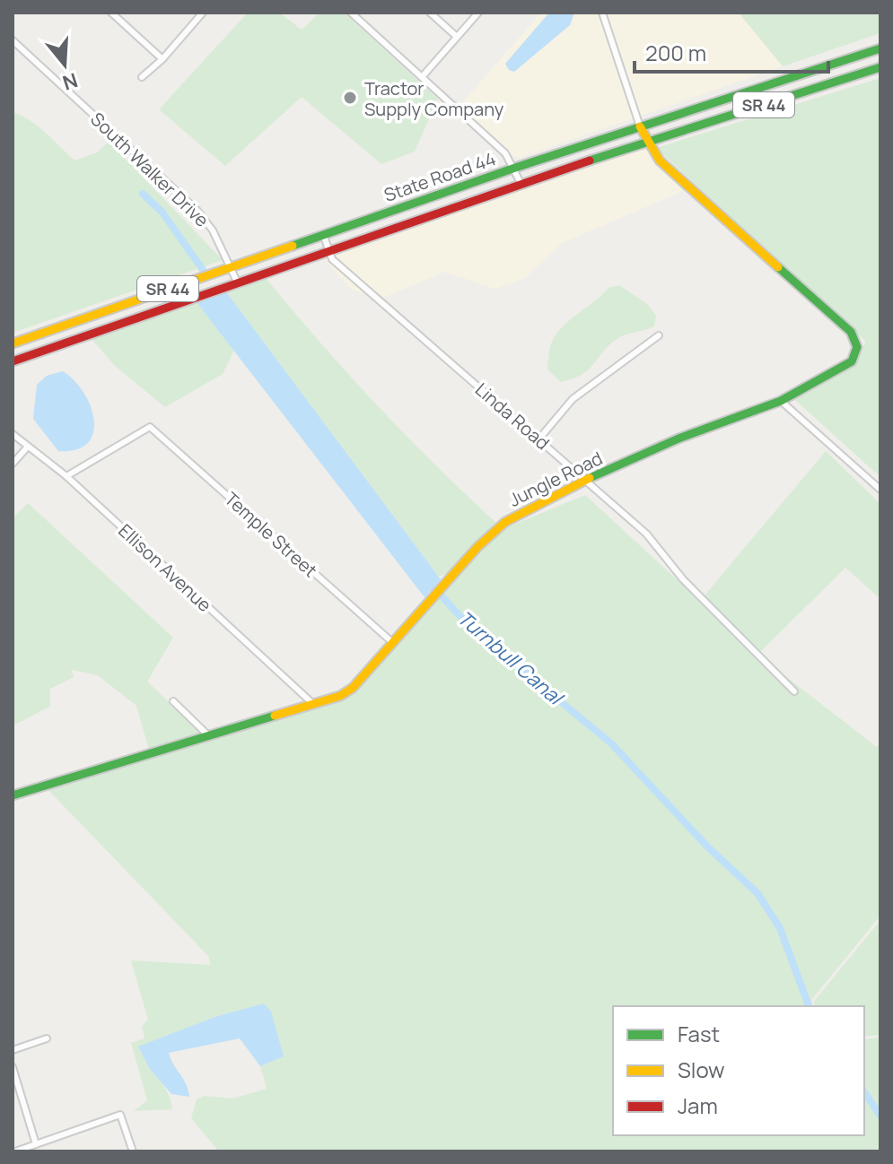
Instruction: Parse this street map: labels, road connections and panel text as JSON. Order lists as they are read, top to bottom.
{
  "streets": {
    "main road": ["SR 44", "State Road 44", "Jungle Road"],
    "street": [
      "South Walker Drive",
      "Linda Road",
      "Temple Street",
      "Ellison Avenue"
    ]
  },
  "crossings": [
    ["South Walker Drive", "State Road 44"],
    ["State Road 44", "Linda Road"],
    ["State Road 44", "Jungle Road"],
    ["Linda Road", "Jungle Road"],
    ["Jungle Road", "Temple Street"],
    ["Jungle Road", "Ellison Avenue"],
    ["Temple Street", "Ellison Avenue"]
  ],
  "water": ["Turnbull Canal"],
  "places": ["Tractor Supply Company"],
  "legend": ["Fast", "Slow", "Jam"],
  "scale_bar": "200 m",
  "north": "bottom"
}
